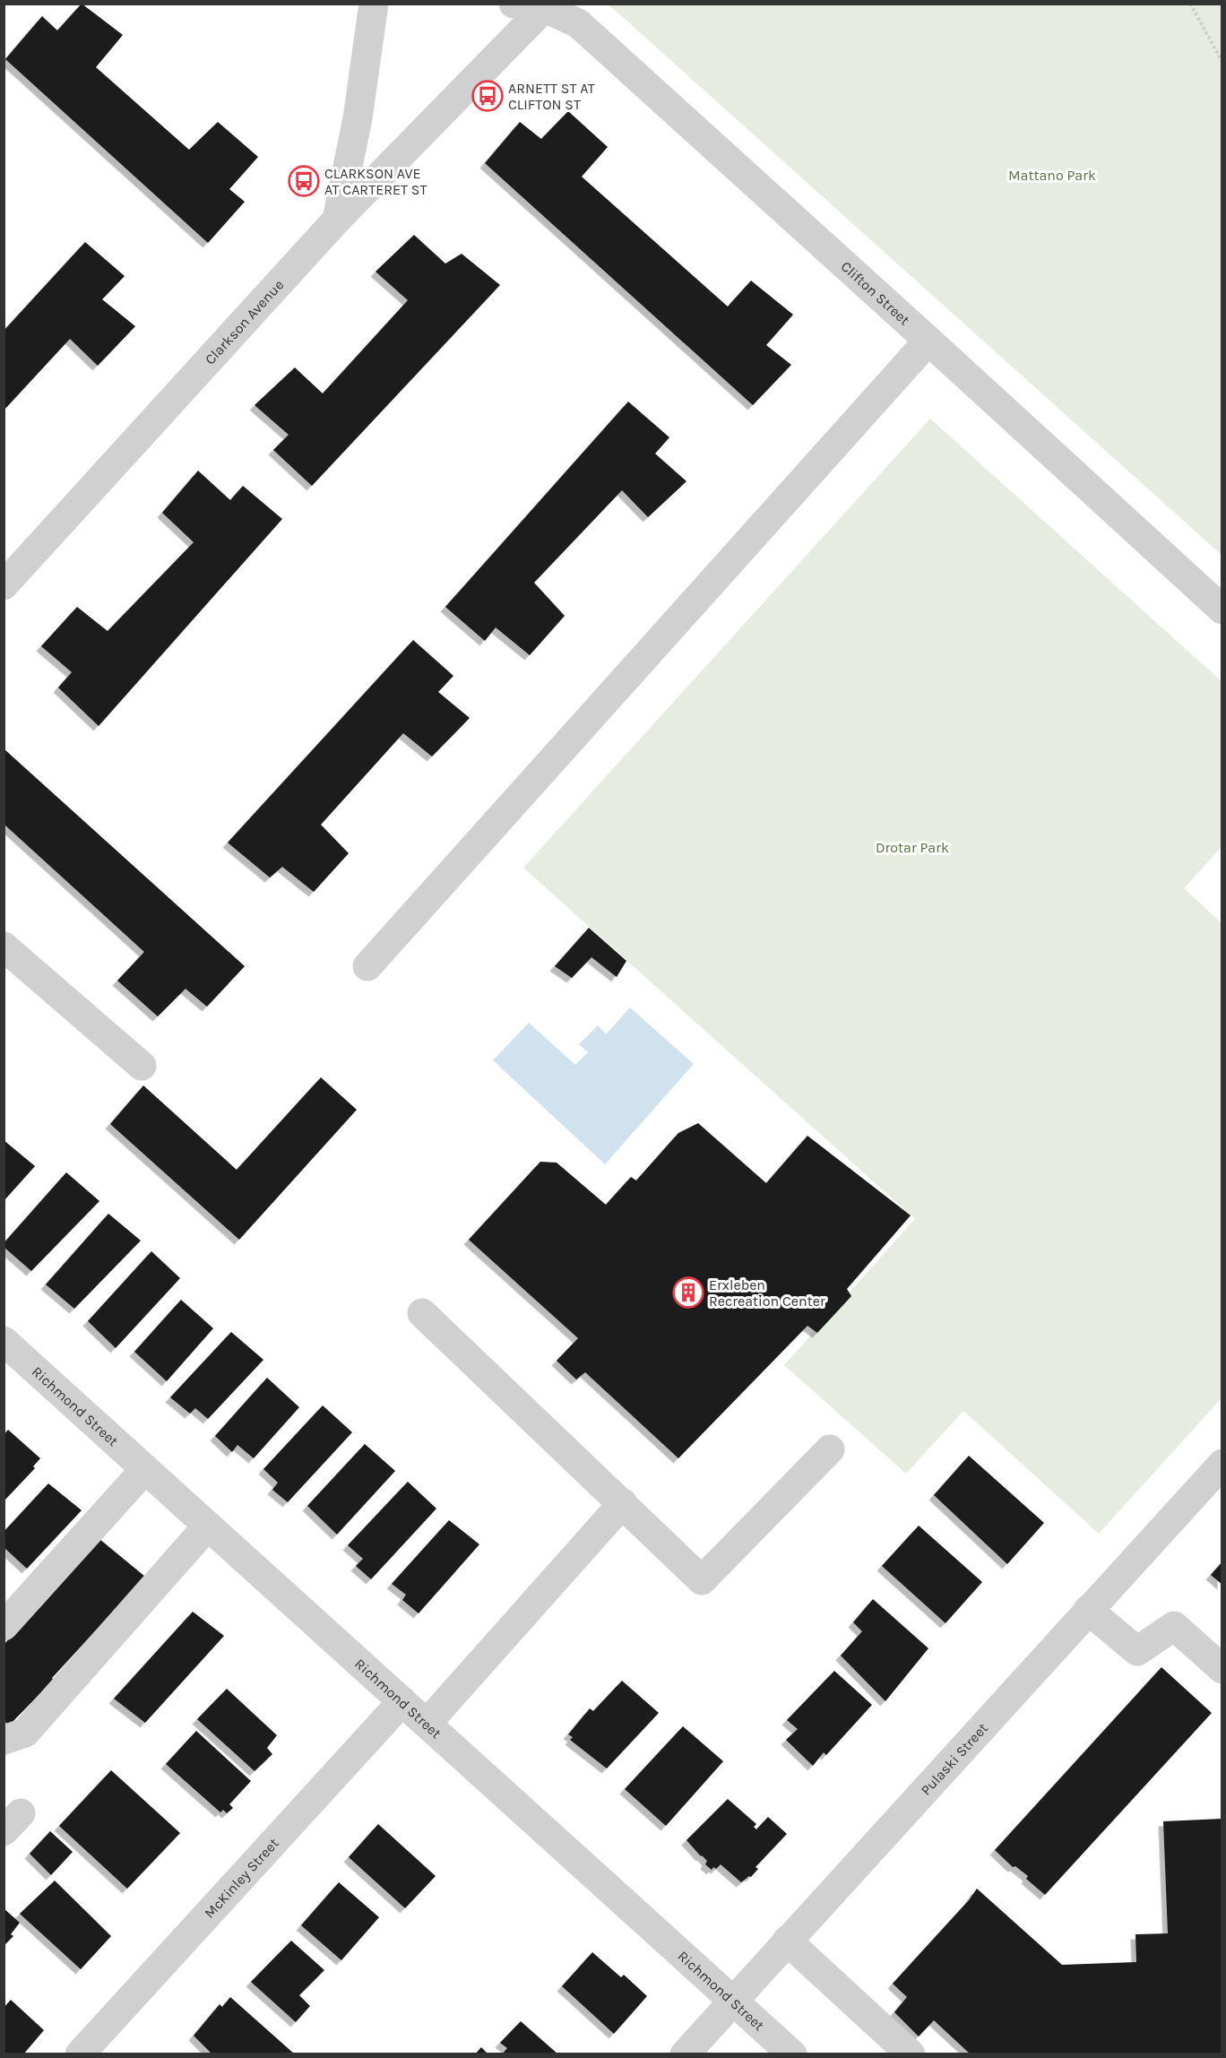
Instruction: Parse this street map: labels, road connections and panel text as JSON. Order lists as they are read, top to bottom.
{
  "streets": {
    "street": [
      "Clifton Street",
      "Clarkson Avenue",
      "Richmond Street",
      "Pulaski Street",
      "McKinley Street"
    ]
  },
  "crossings": [
    ["Clifton Street", "Clarkson Avenue"],
    ["Richmond Street", "Pulaski Street"],
    ["Richmond Street", "McKinley Street"]
  ],
  "parks": ["Mattano Park", "Drotar Park"],
  "places": {
    "bus stop": ["ARNETT ST AT CLIFTON ST", "CLARKSON AVE AT CARTERET ST"],
    "building": ["Erxleben Recreation Center"]
  }
}
